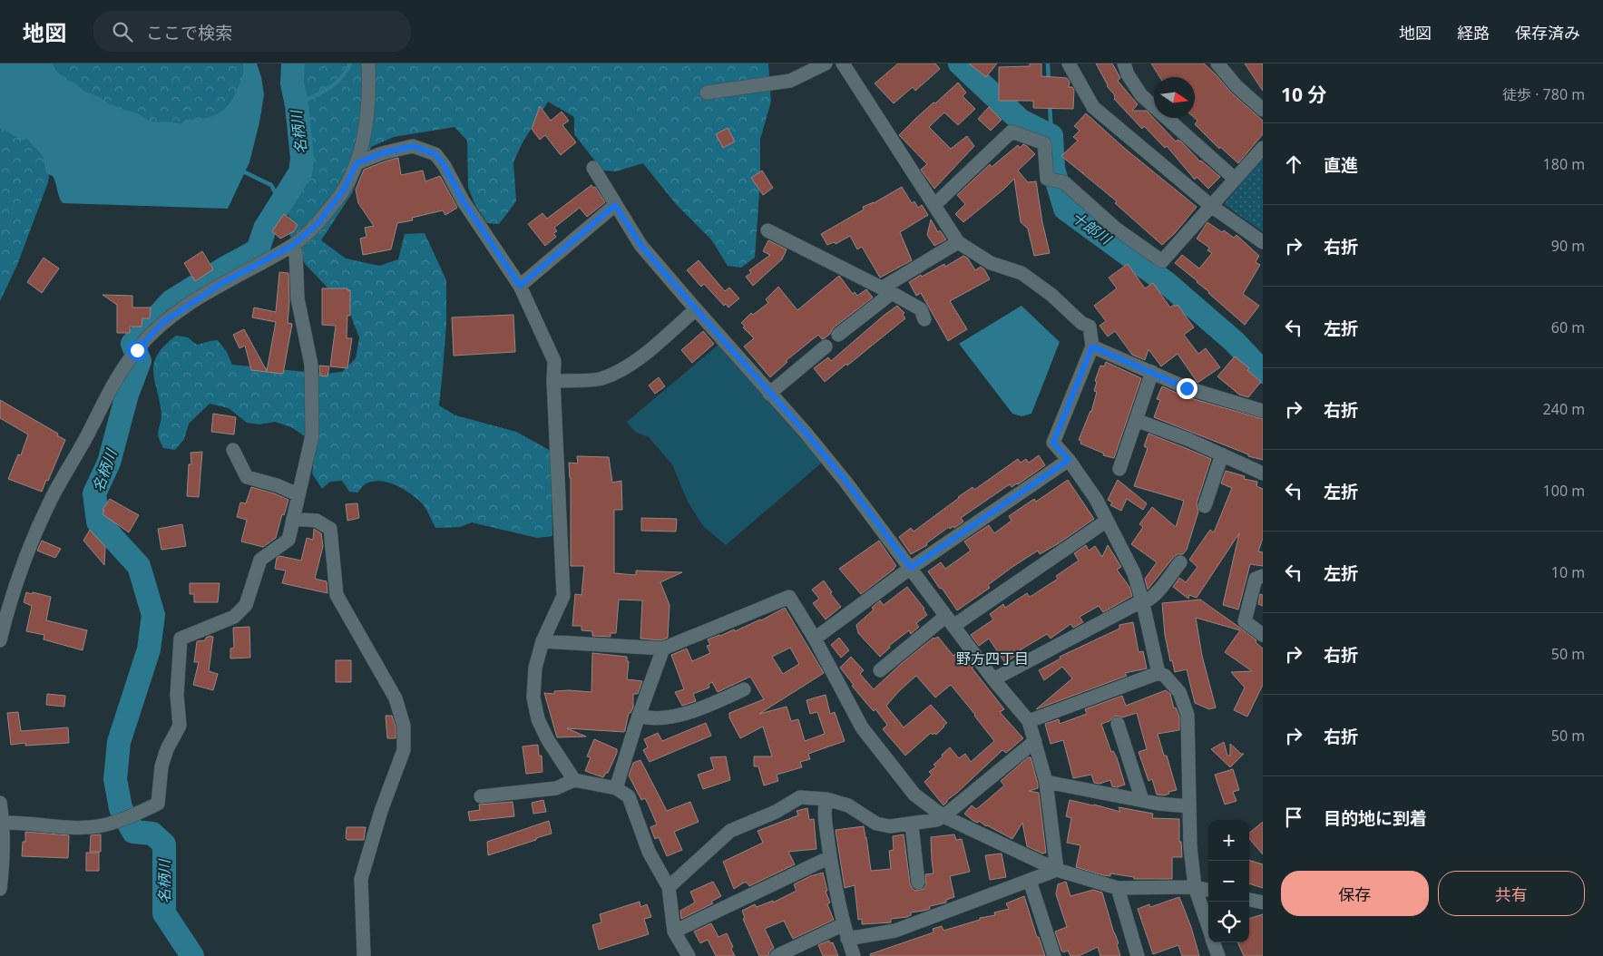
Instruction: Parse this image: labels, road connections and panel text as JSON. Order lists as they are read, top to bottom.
{
  "districts": ["野方四丁目"],
  "water": ["名柄川", "十郎川"],
  "north": "right",
  "page": {
    "header": "地図",
    "search": "ここで検索",
    "nav": ["地図", "経路", "保存済み"],
    "heading": ["10 分", "徒歩 · 780 m"],
    "list": [
      ["直進", "180 m"],
      ["右折", "90 m"],
      ["左折", "60 m"],
      ["右折", "240 m"],
      ["左折", "100 m"],
      ["左折", "10 m"],
      ["右折", "50 m"],
      ["右折", "50 m"],
      "目的地に到着"
    ],
    "map_buttons": ["+", "−"],
    "buttons": ["保存", "共有"]
  }
}
